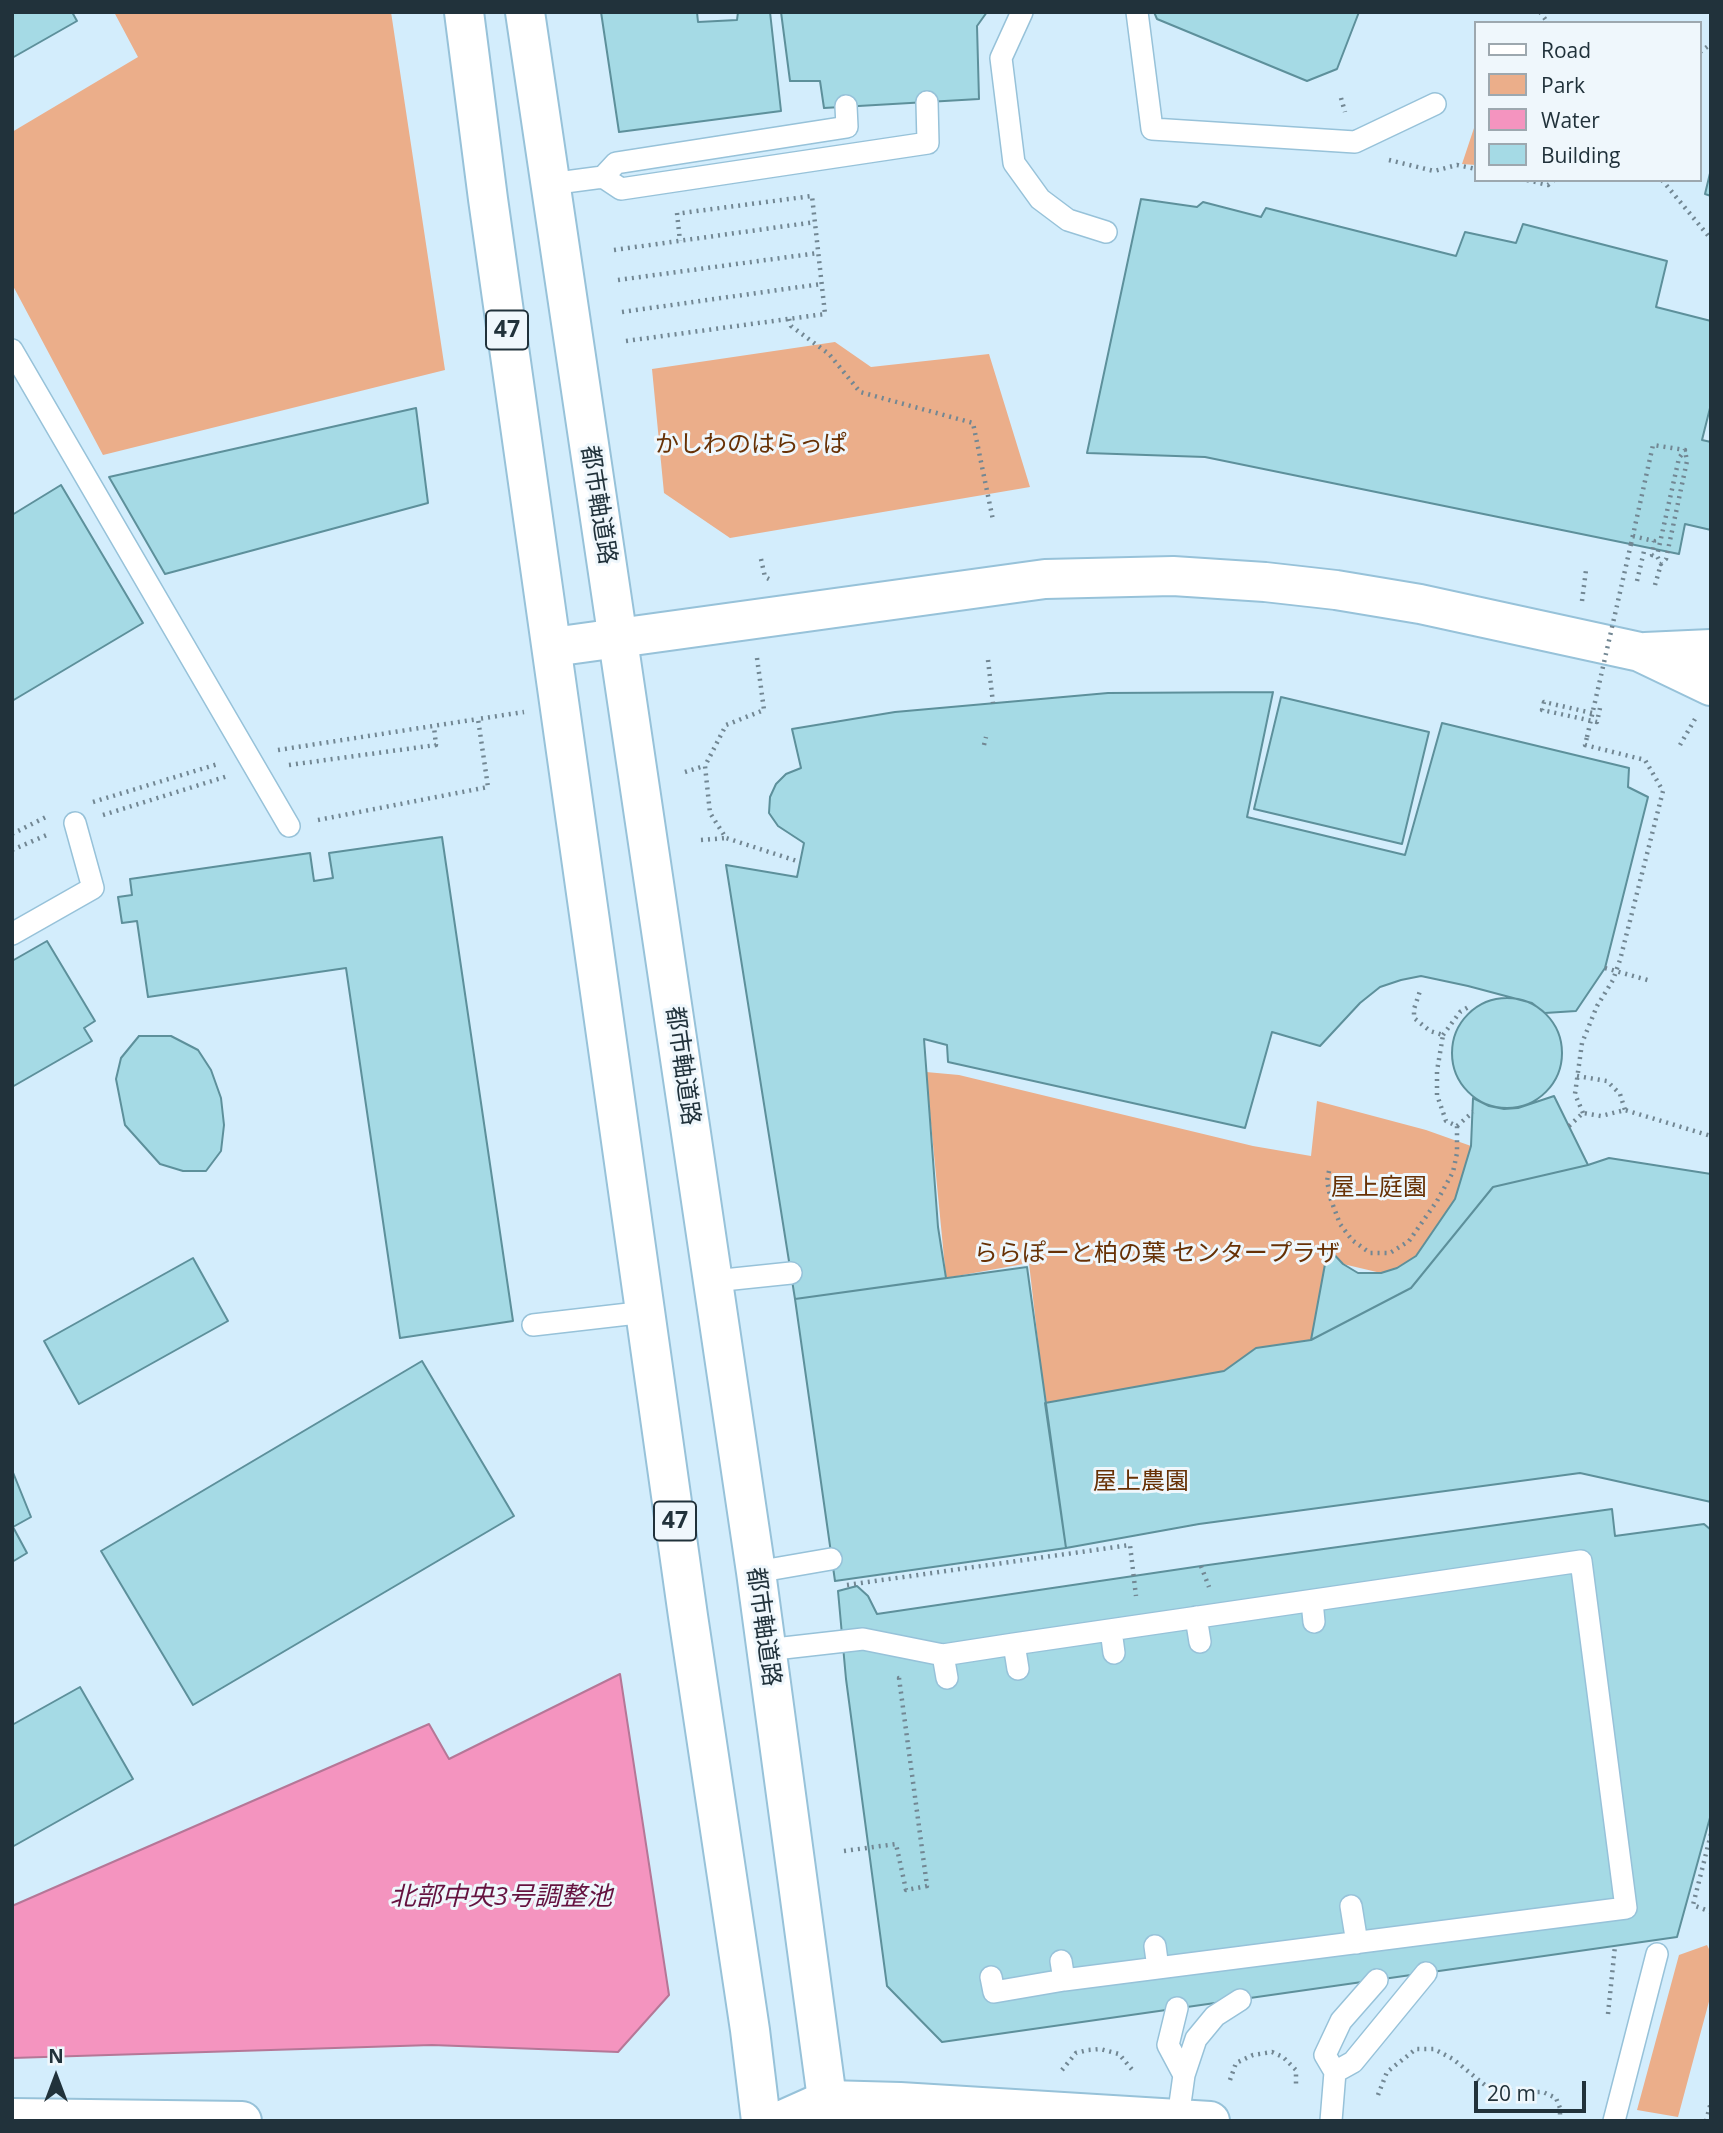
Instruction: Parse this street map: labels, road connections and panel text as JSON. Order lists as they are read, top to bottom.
{
  "streets": {
    "main road": ["47", "都市軸道路"]
  },
  "water": ["北部中央3号調整池"],
  "parks": [
    "かしわのはらっぱ",
    "屋上庭園",
    "ららぽーと柏の葉 センタープラザ",
    "屋上農園"
  ],
  "legend": [
    "Road",
    "Park",
    "Water",
    "Building"
  ],
  "scale_bar": "20 m",
  "north": "top"
}
